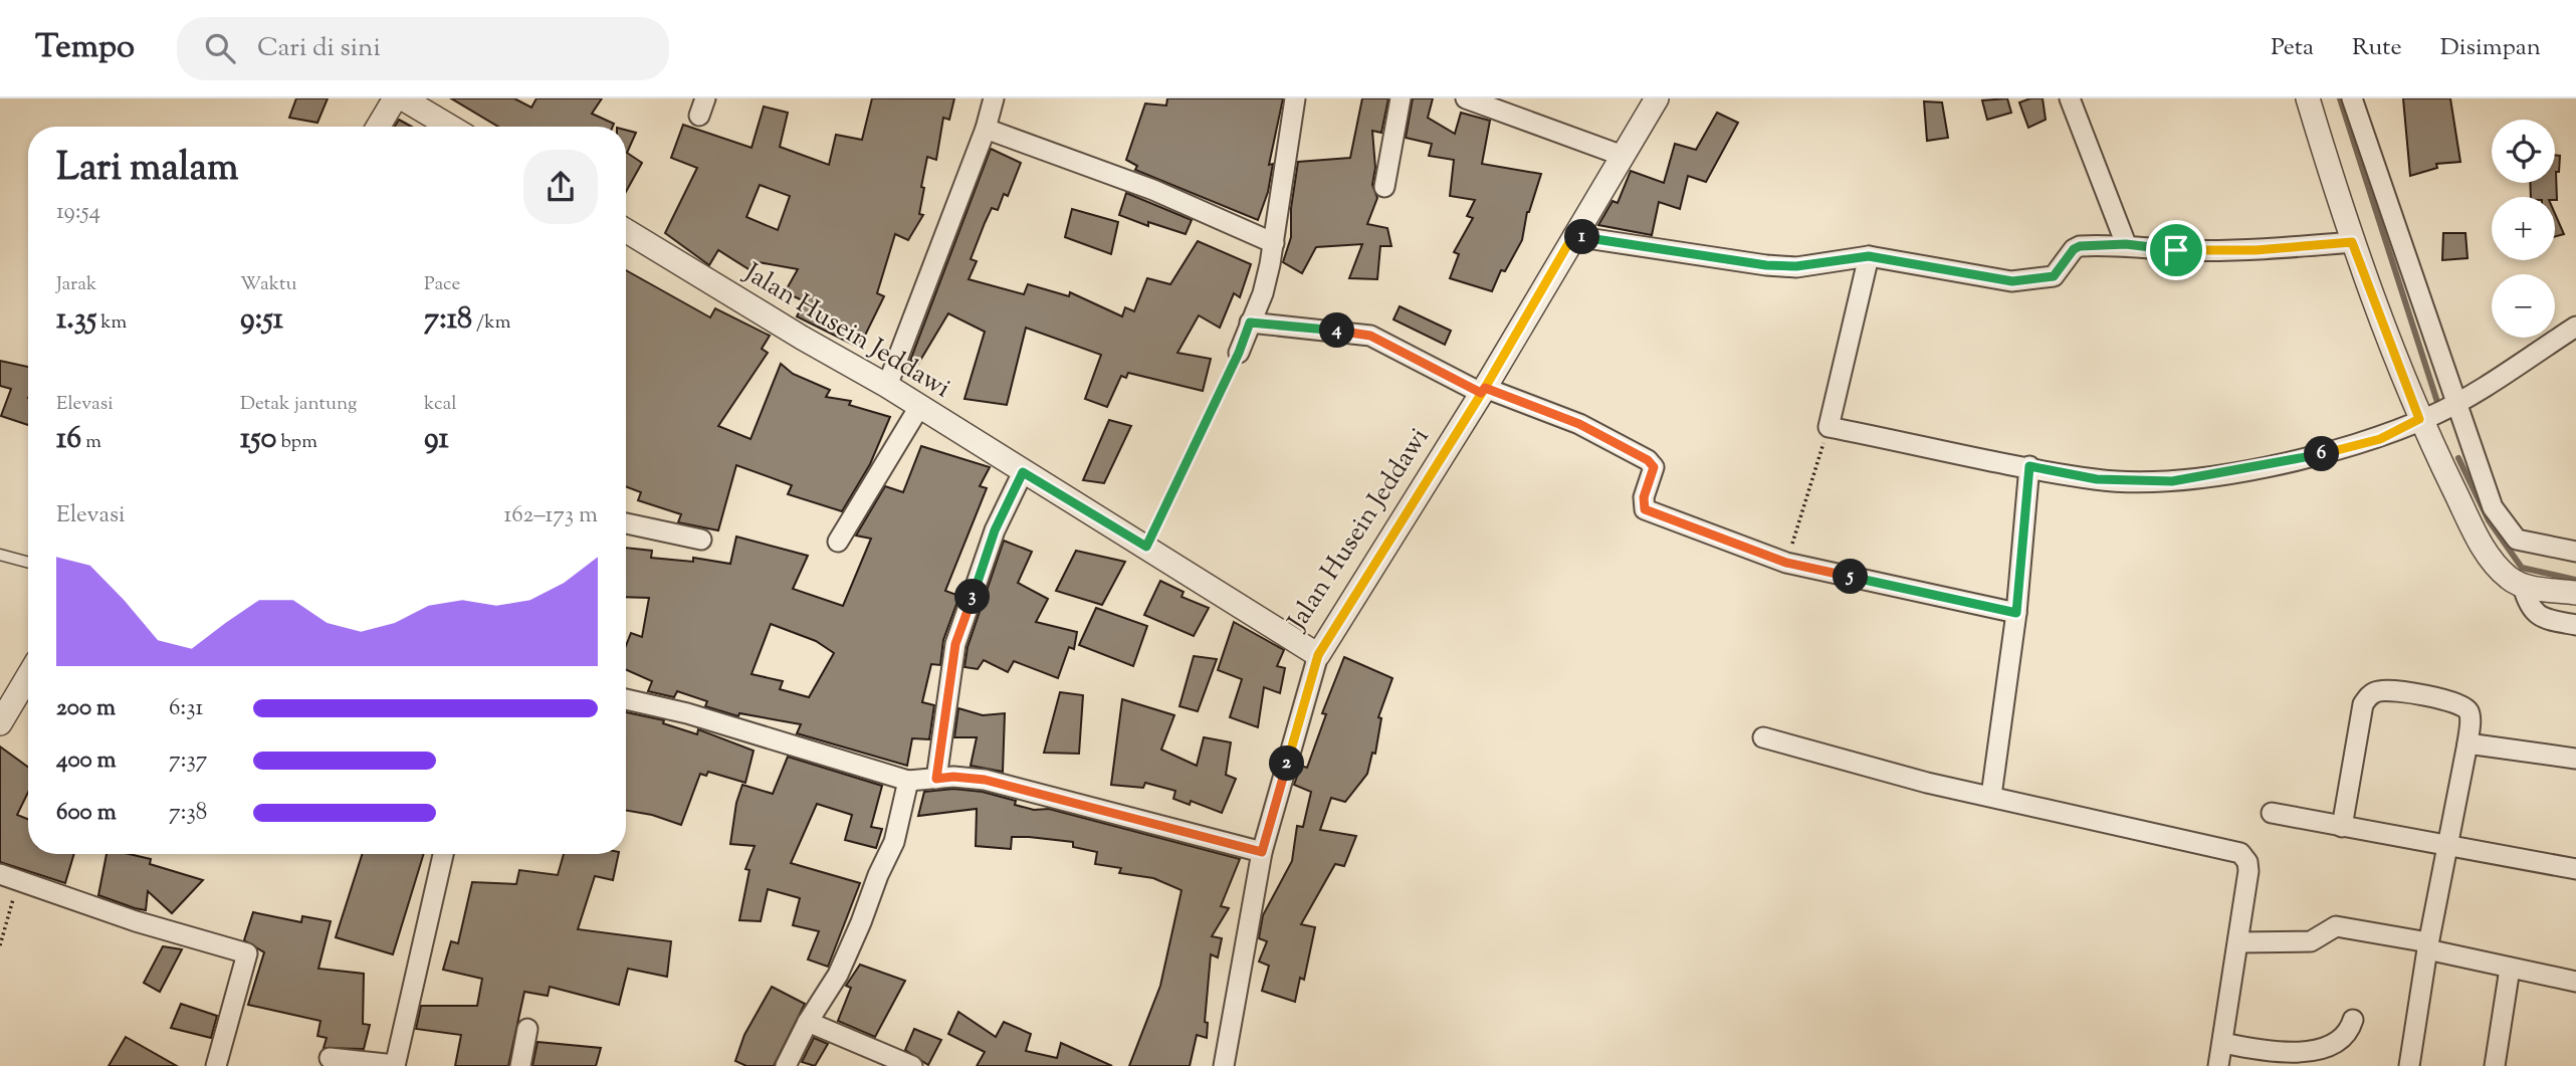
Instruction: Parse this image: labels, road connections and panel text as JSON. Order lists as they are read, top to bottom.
{
  "streets": {
    "street": ["Jalan Husein Jeddawi"]
  },
  "page": {
    "header": "Tempo",
    "search": "Cari di sini",
    "nav": ["Peta", "Rute", "Disimpan"],
    "map_buttons": ["+", "−"],
    "heading": ["Lari malam", "19:54"],
    "pins": [
      "1",
      "4",
      "6",
      "5",
      "3",
      "2"
    ],
    "stats": [
      ["Jarak", "1.35 km"],
      ["Waktu", "9:51"],
      ["Pace", "7:18 /km"],
      ["Elevasi", "16 m"],
      ["Detak jantung", "150 bpm"],
      ["kcal", "91"]
    ],
    "chart": ["Elevasi", "162–173 m"],
    "list": [
      {
        "name": "200 m",
        "note": "6:31"
      },
      {
        "name": "400 m",
        "note": "7:37"
      },
      {
        "name": "600 m",
        "note": "7:38"
      }
    ]
  }
}
